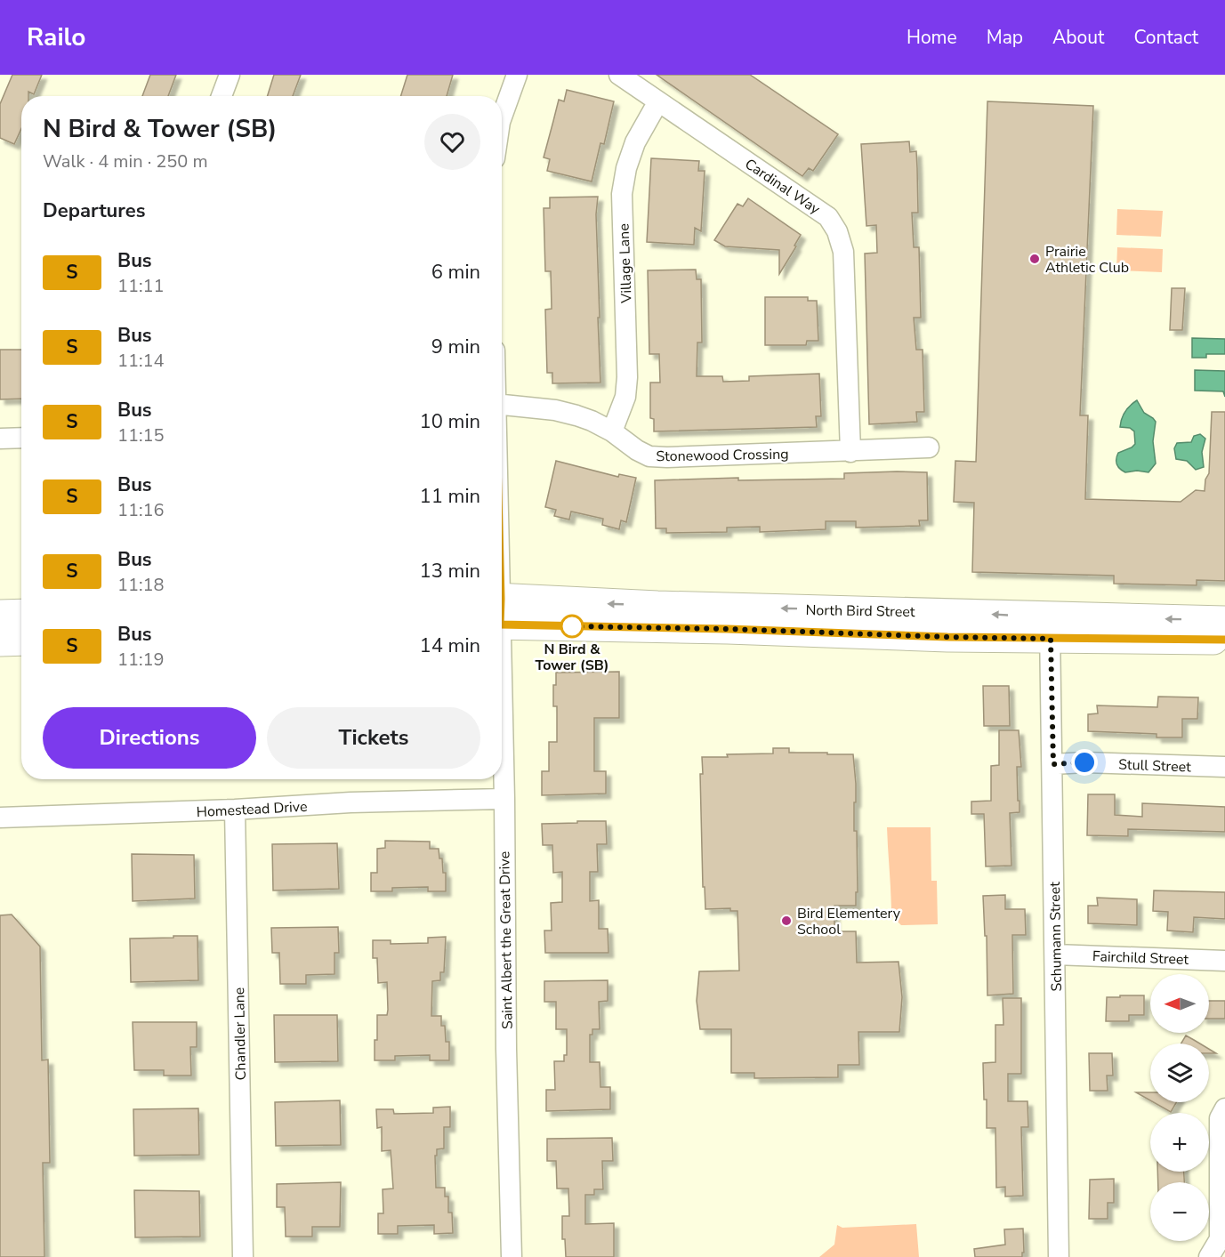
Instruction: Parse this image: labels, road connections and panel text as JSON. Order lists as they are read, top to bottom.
{
  "streets": {
    "street": [
      "Cardinal Way",
      "Village Lane",
      "Stonewood Crossing",
      "North Bird Street",
      "Stull Street",
      "Homestead Drive",
      "Schumann Street",
      "Saint Albert the Great Drive",
      "Fairchild Street",
      "Chandler Lane"
    ]
  },
  "crossings": [
    ["Cardinal Way", "Village Lane"],
    ["Cardinal Way", "Stonewood Crossing"],
    ["Village Lane", "Stonewood Crossing"],
    ["North Bird Street", "Schumann Street"],
    ["Stull Street", "Schumann Street"],
    ["Homestead Drive", "Saint Albert the Great Drive"],
    ["Homestead Drive", "Chandler Lane"],
    ["Schumann Street", "Fairchild Street"]
  ],
  "places": ["Prairie Athletic Club", "N Bird & Tower (SB)", "Bird Elementery School"],
  "lines": ["bus line S"],
  "north": "left",
  "page": {
    "header": "Railo",
    "nav": [
      "Home",
      "Map",
      "About",
      "Contact"
    ],
    "heading": [
      ["N Bird & Tower (SB)", "Walk · 4 min · 250 m"],
      "Departures"
    ],
    "list": [
      {
        "mark": "S",
        "name": "Bus",
        "note": "11:11",
        "value": "6 min"
      },
      {
        "mark": "S",
        "name": "Bus",
        "note": "11:14",
        "value": "9 min"
      },
      {
        "mark": "S",
        "name": "Bus",
        "note": "11:15",
        "value": "10 min"
      },
      {
        "mark": "S",
        "name": "Bus",
        "note": "11:16",
        "value": "11 min"
      },
      {
        "mark": "S",
        "name": "Bus",
        "note": "11:18",
        "value": "13 min"
      },
      {
        "mark": "S",
        "name": "Bus",
        "note": "11:19",
        "value": "14 min"
      }
    ],
    "buttons": ["Directions", "Tickets"],
    "map_buttons": ["+", "−"]
  }
}
